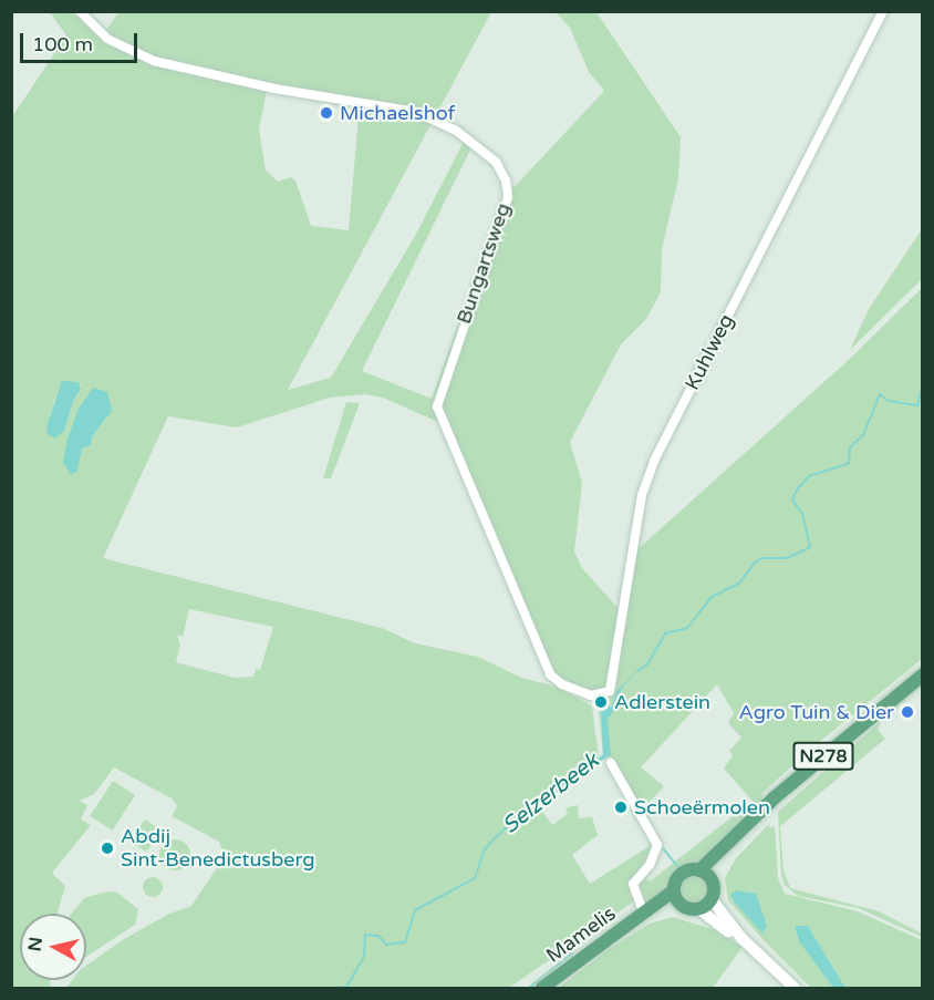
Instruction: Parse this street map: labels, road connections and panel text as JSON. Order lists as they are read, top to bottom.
{
  "streets": {
    "main road": ["N278", "Mamelis"],
    "street": ["Bungartsweg", "Kuhlweg"]
  },
  "crossings": [
    ["Bungartsweg", "Kuhlweg"],
    ["N278", "Mamelis"]
  ],
  "water": ["Selzerbeek"],
  "places": [
    "Michaelshof",
    "Adlerstein",
    "Agro Tuin & Dier",
    "Schoeërmolen",
    "Abdij Sint-Benedictusberg"
  ],
  "scale_bar": "100 m",
  "north": "left"
}
